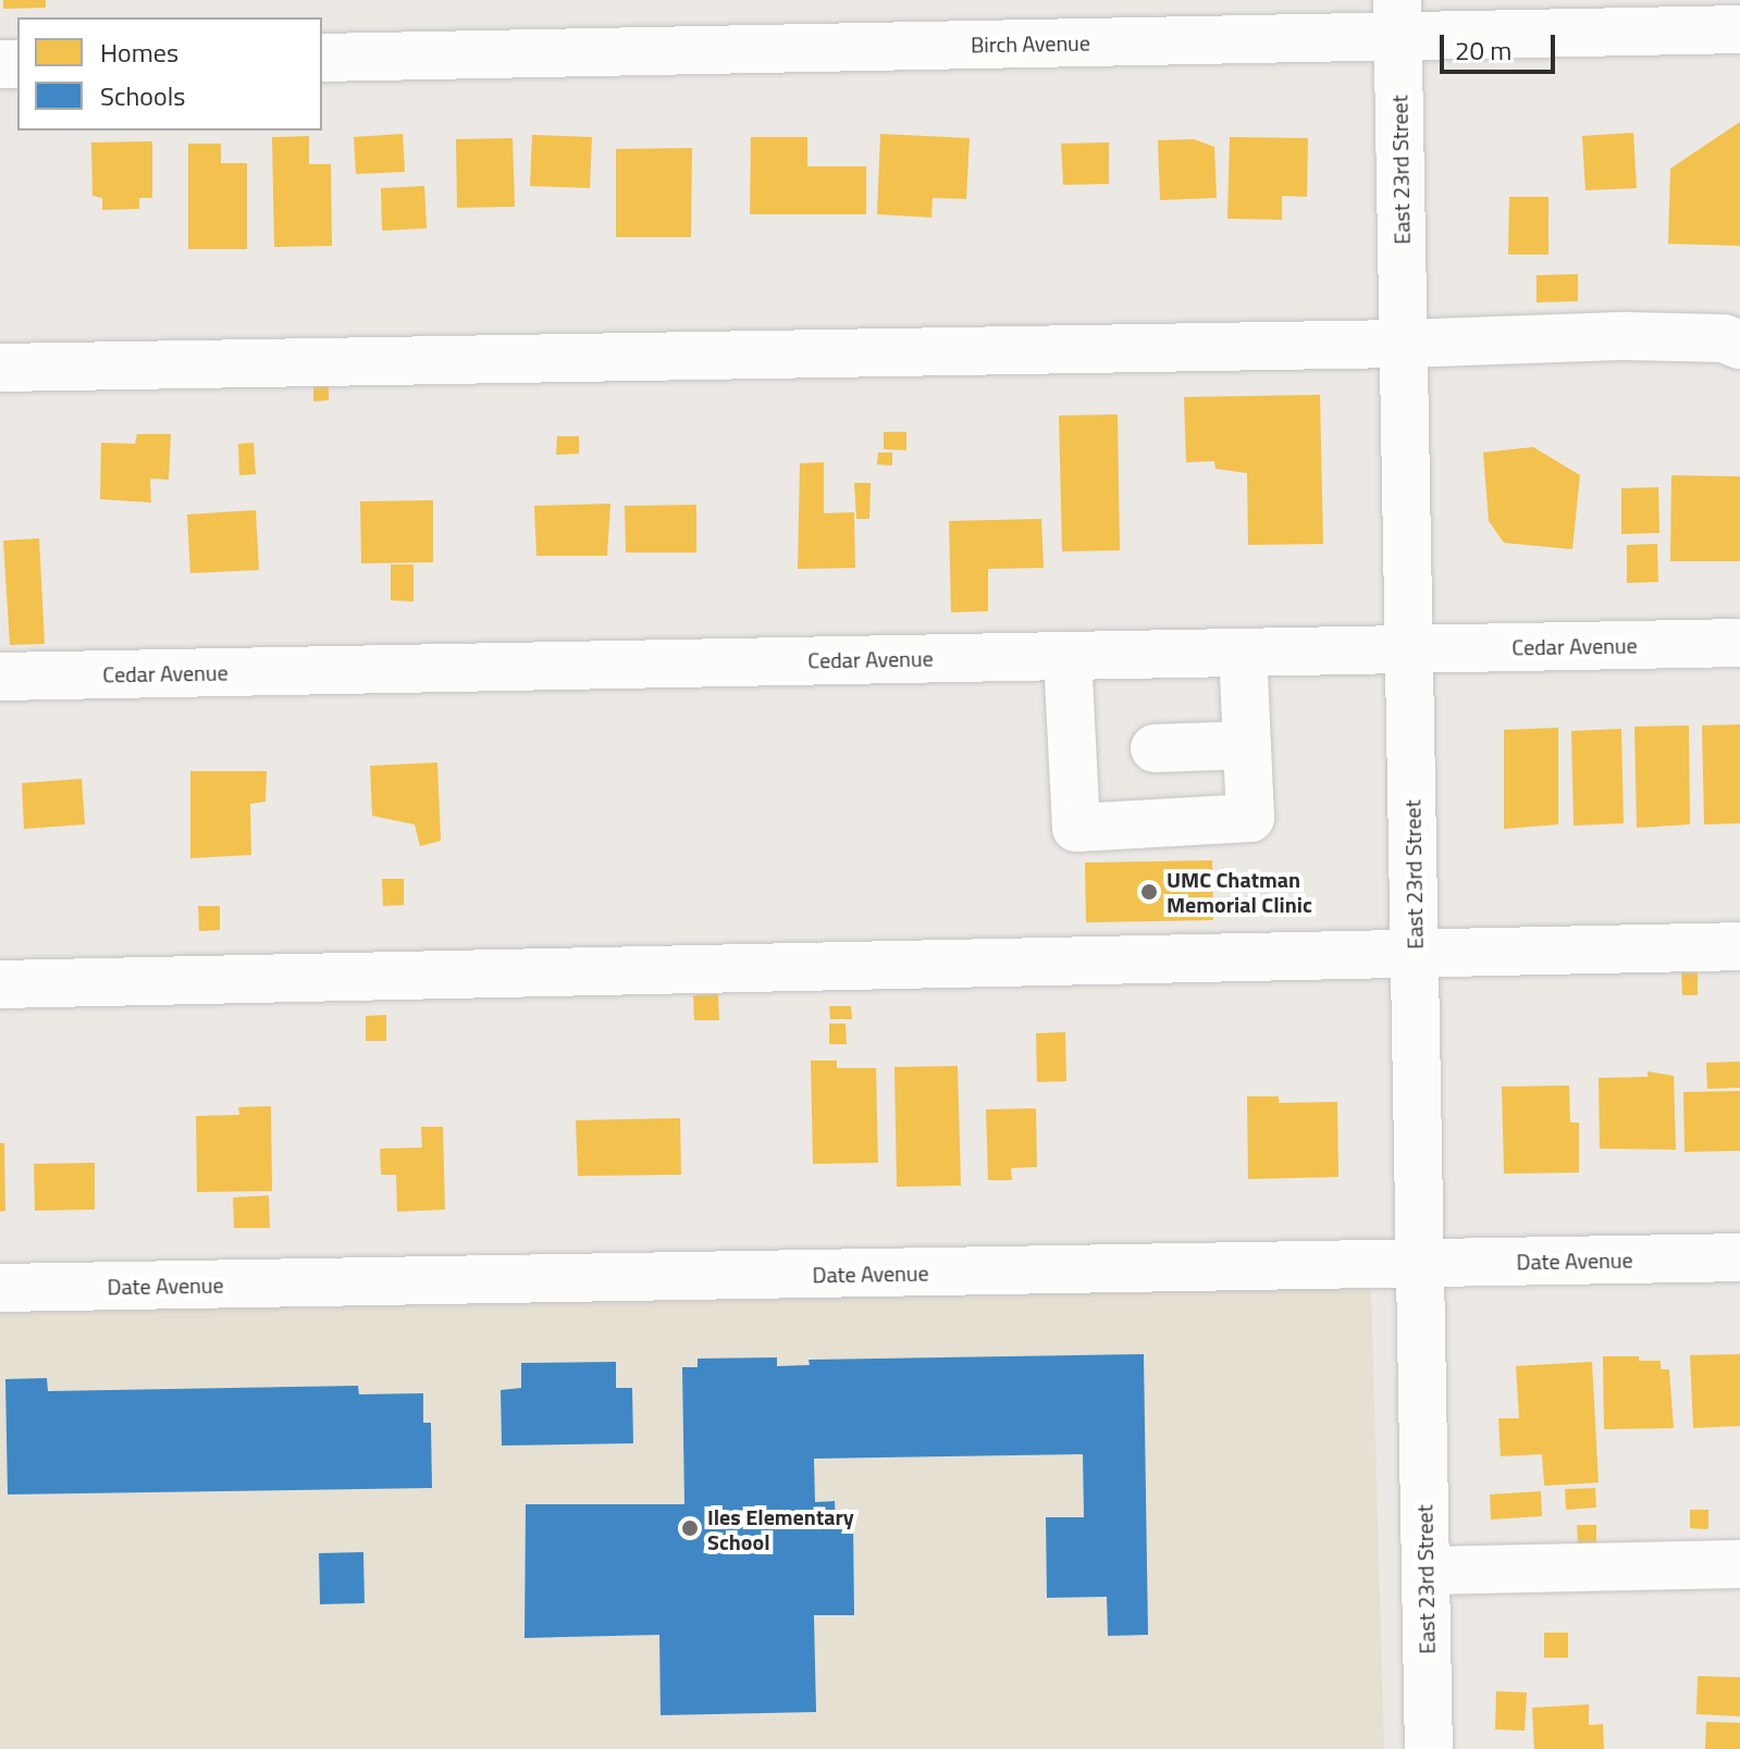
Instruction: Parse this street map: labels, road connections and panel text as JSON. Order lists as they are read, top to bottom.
{
  "streets": {
    "street": [
      "Birch Avenue",
      "East 23rd Street",
      "Cedar Avenue",
      "Date Avenue"
    ]
  },
  "crossings": [
    ["Birch Avenue", "East 23rd Street"],
    ["East 23rd Street", "Cedar Avenue"],
    ["East 23rd Street", "Date Avenue"]
  ],
  "places": ["UMC Chatman Memorial Clinic", "Iles Elementary School"],
  "legend": ["Homes", "Schools"],
  "scale_bar": "20 m"
}
